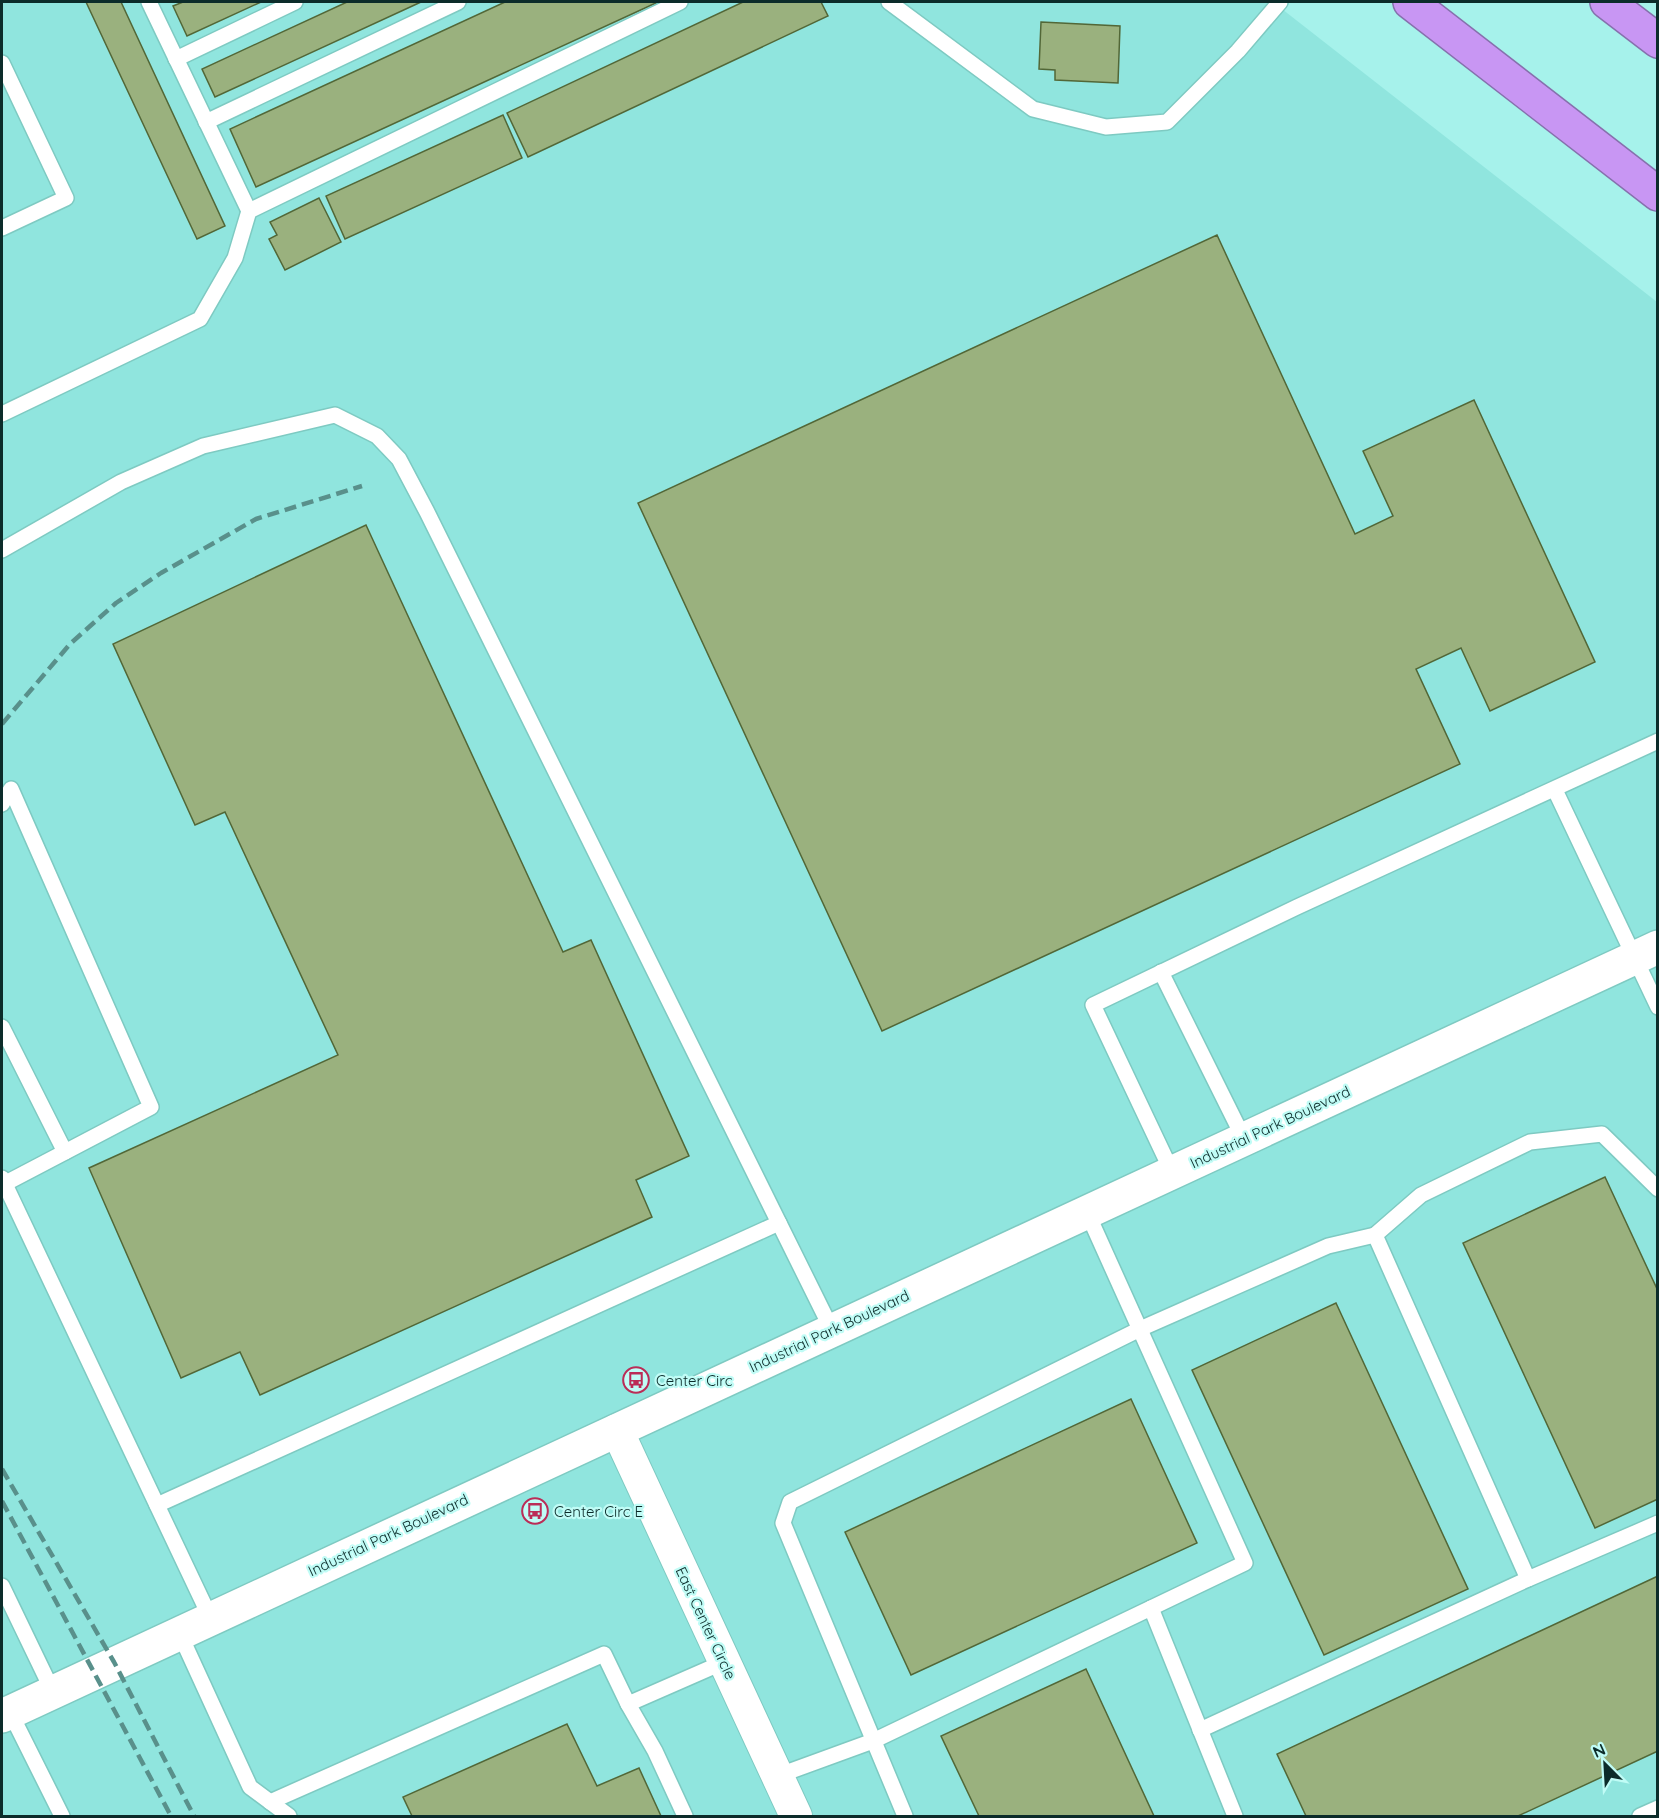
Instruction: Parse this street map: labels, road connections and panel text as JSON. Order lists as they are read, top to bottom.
{
  "streets": {
    "street": ["Industrial Park Boulevard", "East Center Circle"]
  },
  "crossings": [
    ["Industrial Park Boulevard", "East Center Circle"]
  ],
  "places": {
    "bus stop": ["Center Circ", "Center Circ E"]
  },
  "north": "top left"
}
